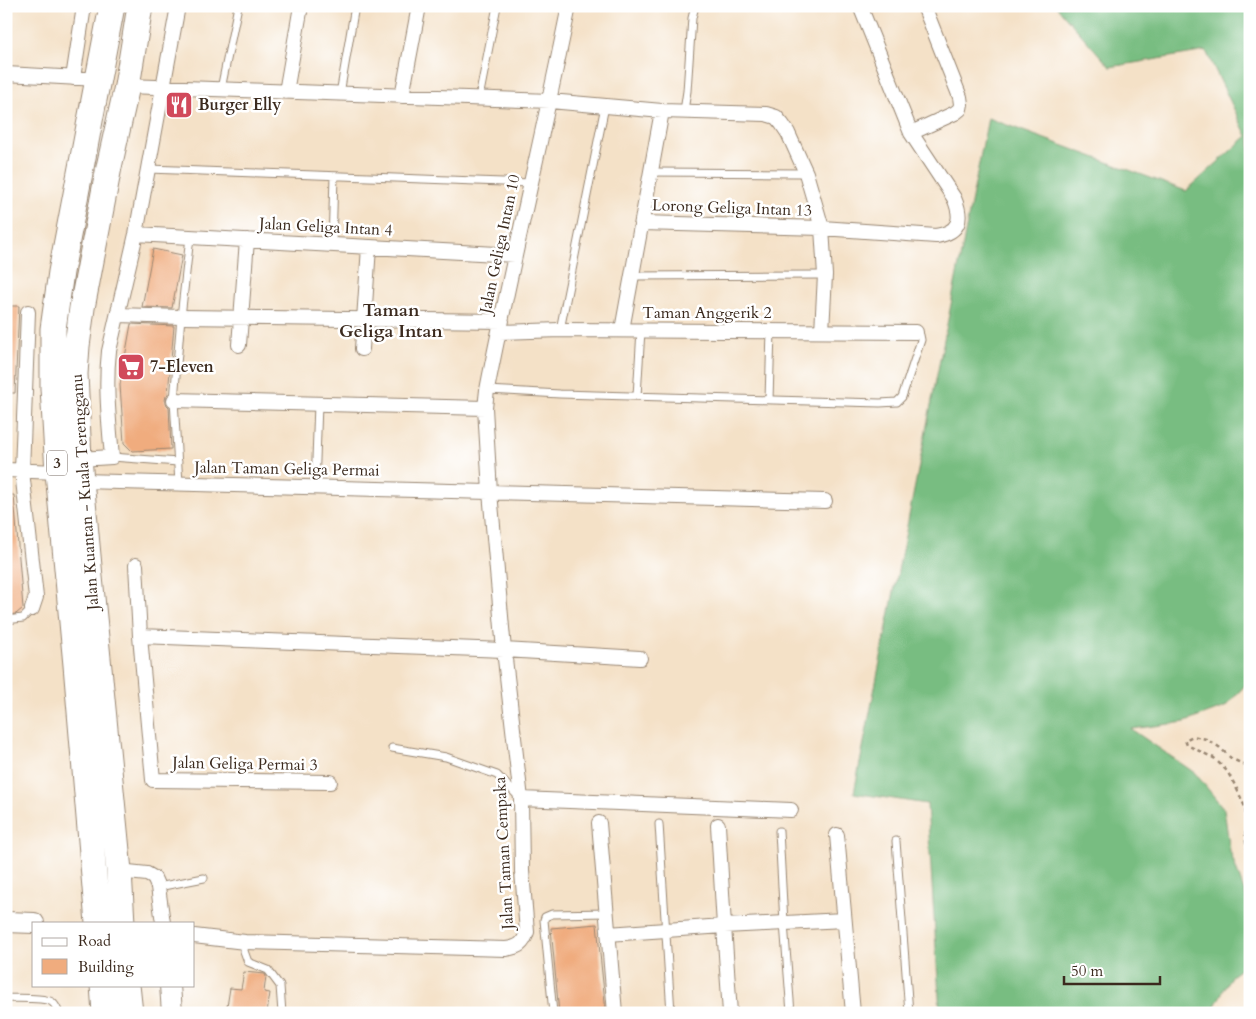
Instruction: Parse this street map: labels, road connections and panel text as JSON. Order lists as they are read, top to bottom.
{
  "streets": {
    "highway": ["3", "Jalan Kuantan - Kuala Terengganu"],
    "street": [
      "Lorong Geliga Intan 13",
      "Jalan Geliga Intan 4",
      "Jalan Geliga Intan 10",
      "Taman Anggerik 2",
      "Jalan Taman Geliga Permai",
      "Jalan Geliga Permai 3",
      "Jalan Taman Cempaka"
    ]
  },
  "crossings": [
    ["Jalan Geliga Intan 4", "Jalan Geliga Intan 10"],
    ["Jalan Geliga Intan 10", "Taman Anggerik 2"],
    ["Jalan Geliga Intan 10", "Jalan Taman Geliga Permai"],
    ["Jalan Geliga Intan 10", "Jalan Taman Cempaka"],
    ["Jalan Taman Geliga Permai", "Jalan Kuantan - Kuala Terengganu"],
    ["Jalan Taman Geliga Permai", "Jalan Taman Cempaka"]
  ],
  "districts": ["Taman Geliga Intan"],
  "places": {
    "restaurant": ["Burger Elly"],
    "supermarket": ["7-Eleven"]
  },
  "legend": ["Road", "Building"],
  "scale_bar": "50 m"
}
